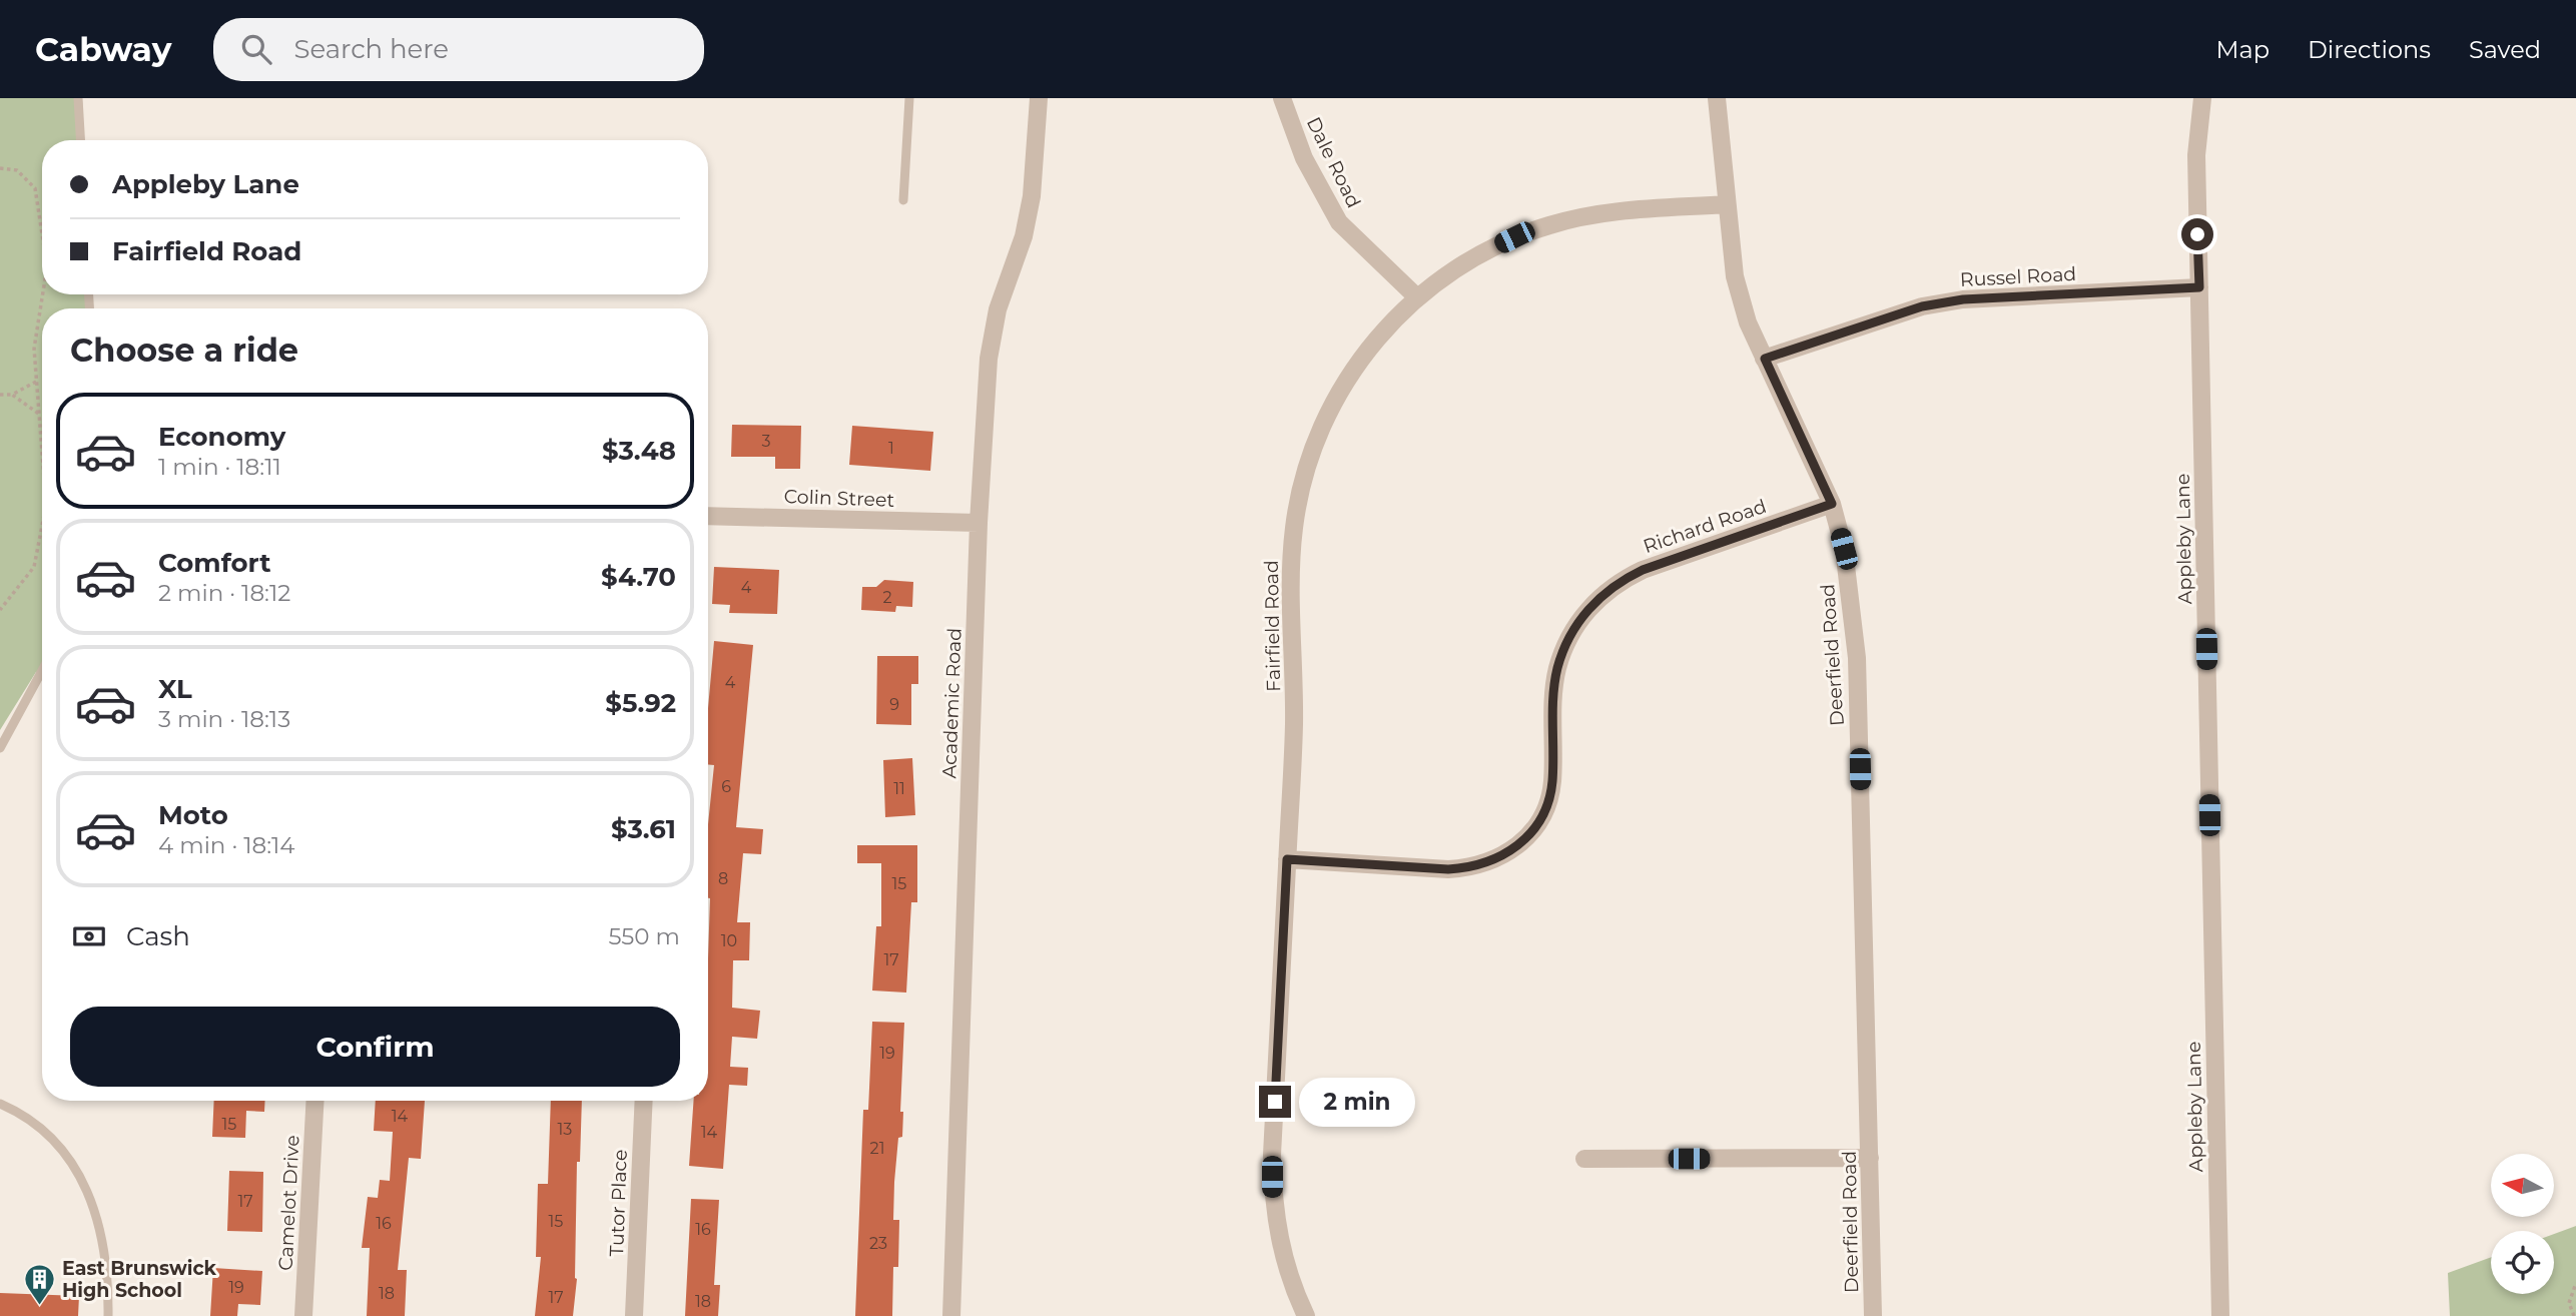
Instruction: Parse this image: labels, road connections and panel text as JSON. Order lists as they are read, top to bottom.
{
  "streets": {
    "street": [
      "Dale Road",
      "Russel Road",
      "Colin Street",
      "Richard Road",
      "Appleby Lane",
      "Fairfield Road",
      "Deerfield Road",
      "Academic Road",
      "Camelot Drive",
      "Tutor Place"
    ]
  },
  "crossings": [
    ["Dale Road", "Fairfield Road"],
    ["Russel Road", "Appleby Lane"],
    ["Russel Road", "Deerfield Road"],
    ["Colin Street", "Academic Road"],
    ["Richard Road", "Fairfield Road"],
    ["Richard Road", "Deerfield Road"],
    ["Fairfield Road", "Deerfield Road"]
  ],
  "places": {
    "building": ["East Brunswick High School"]
  },
  "house_numbers": [
    "3",
    "1",
    "4",
    "2",
    "4",
    "9",
    "6",
    "11",
    "8",
    "15",
    "10",
    "17",
    "19",
    "14",
    "15",
    "13",
    "14",
    "21",
    "17",
    "15",
    "16",
    "16",
    "23",
    "19",
    "18",
    "17",
    "18"
  ],
  "north": "left",
  "page": {
    "header": "Cabway",
    "search": "Search here",
    "nav": ["Map", "Directions", "Saved"],
    "banner": ["Appleby Lane", "Fairfield Road"],
    "heading": "Choose a ride",
    "list": [
      {
        "name": "Economy",
        "note": "1 min · 18:11",
        "value": "$3.48"
      },
      {
        "name": "Comfort",
        "note": "2 min · 18:12",
        "value": "$4.70"
      },
      {
        "name": "XL",
        "note": "3 min · 18:13",
        "value": "$5.92"
      },
      {
        "name": "Moto",
        "note": "4 min · 18:14",
        "value": "$3.61"
      }
    ],
    "pay": ["Cash", "550 m"],
    "buttons": "Confirm",
    "bubble": "2 min"
  }
}
